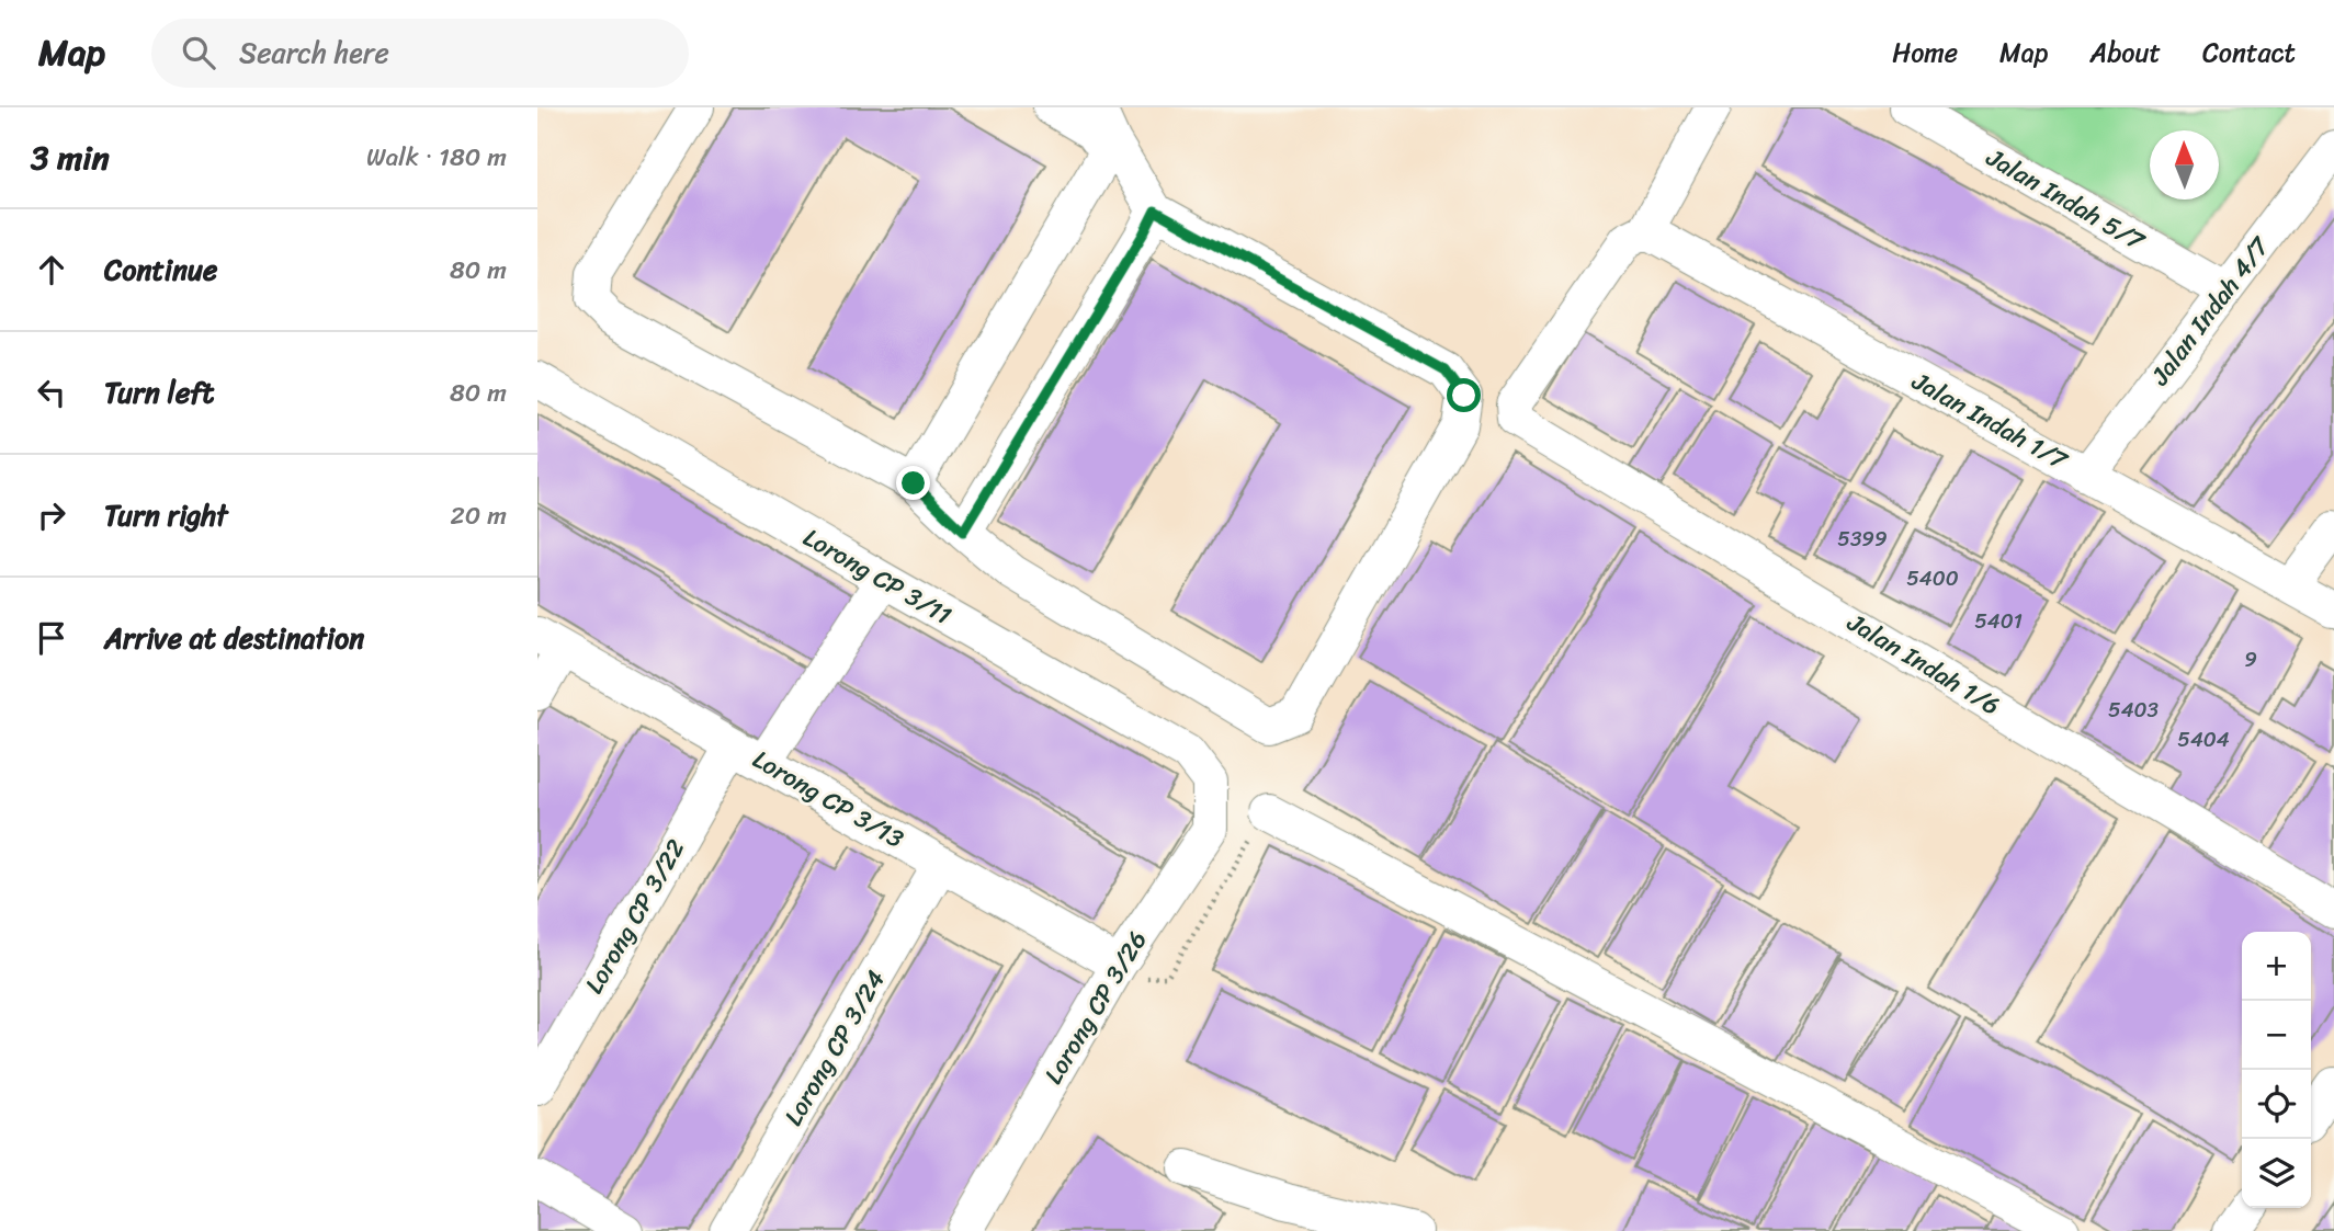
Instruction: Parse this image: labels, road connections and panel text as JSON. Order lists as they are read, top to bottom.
{
  "streets": {
    "street": [
      "Jalan Indah 5/7",
      "Jalan Indah 4/7",
      "Jalan Indah 1/7",
      "Lorong CP 3/11",
      "Jalan Indah 1/6",
      "Lorong CP 3/13",
      "Lorong CP 3/22",
      "Lorong CP 3/26",
      "Lorong CP 3/24"
    ]
  },
  "crossings": [
    ["Jalan Indah 5/7", "Jalan Indah 4/7"],
    ["Jalan Indah 4/7", "Jalan Indah 1/7"],
    ["Jalan Indah 1/7", "Jalan Indah 1/6"],
    ["Lorong CP 3/11", "Lorong CP 3/26"],
    ["Lorong CP 3/13", "Lorong CP 3/22"],
    ["Lorong CP 3/13", "Lorong CP 3/26"],
    ["Lorong CP 3/13", "Lorong CP 3/24"]
  ],
  "house_numbers": [
    "5399",
    "5400",
    "5401",
    "9",
    "5403",
    "5404"
  ],
  "north": "top",
  "page": {
    "header": "Map",
    "search": "Search here",
    "nav": [
      "Home",
      "Map",
      "About",
      "Contact"
    ],
    "heading": ["3 min", "Walk · 180 m"],
    "list": [
      ["Continue", "80 m"],
      ["Turn left", "80 m"],
      ["Turn right", "20 m"],
      "Arrive at destination"
    ],
    "map_buttons": ["+", "−"]
  }
}
